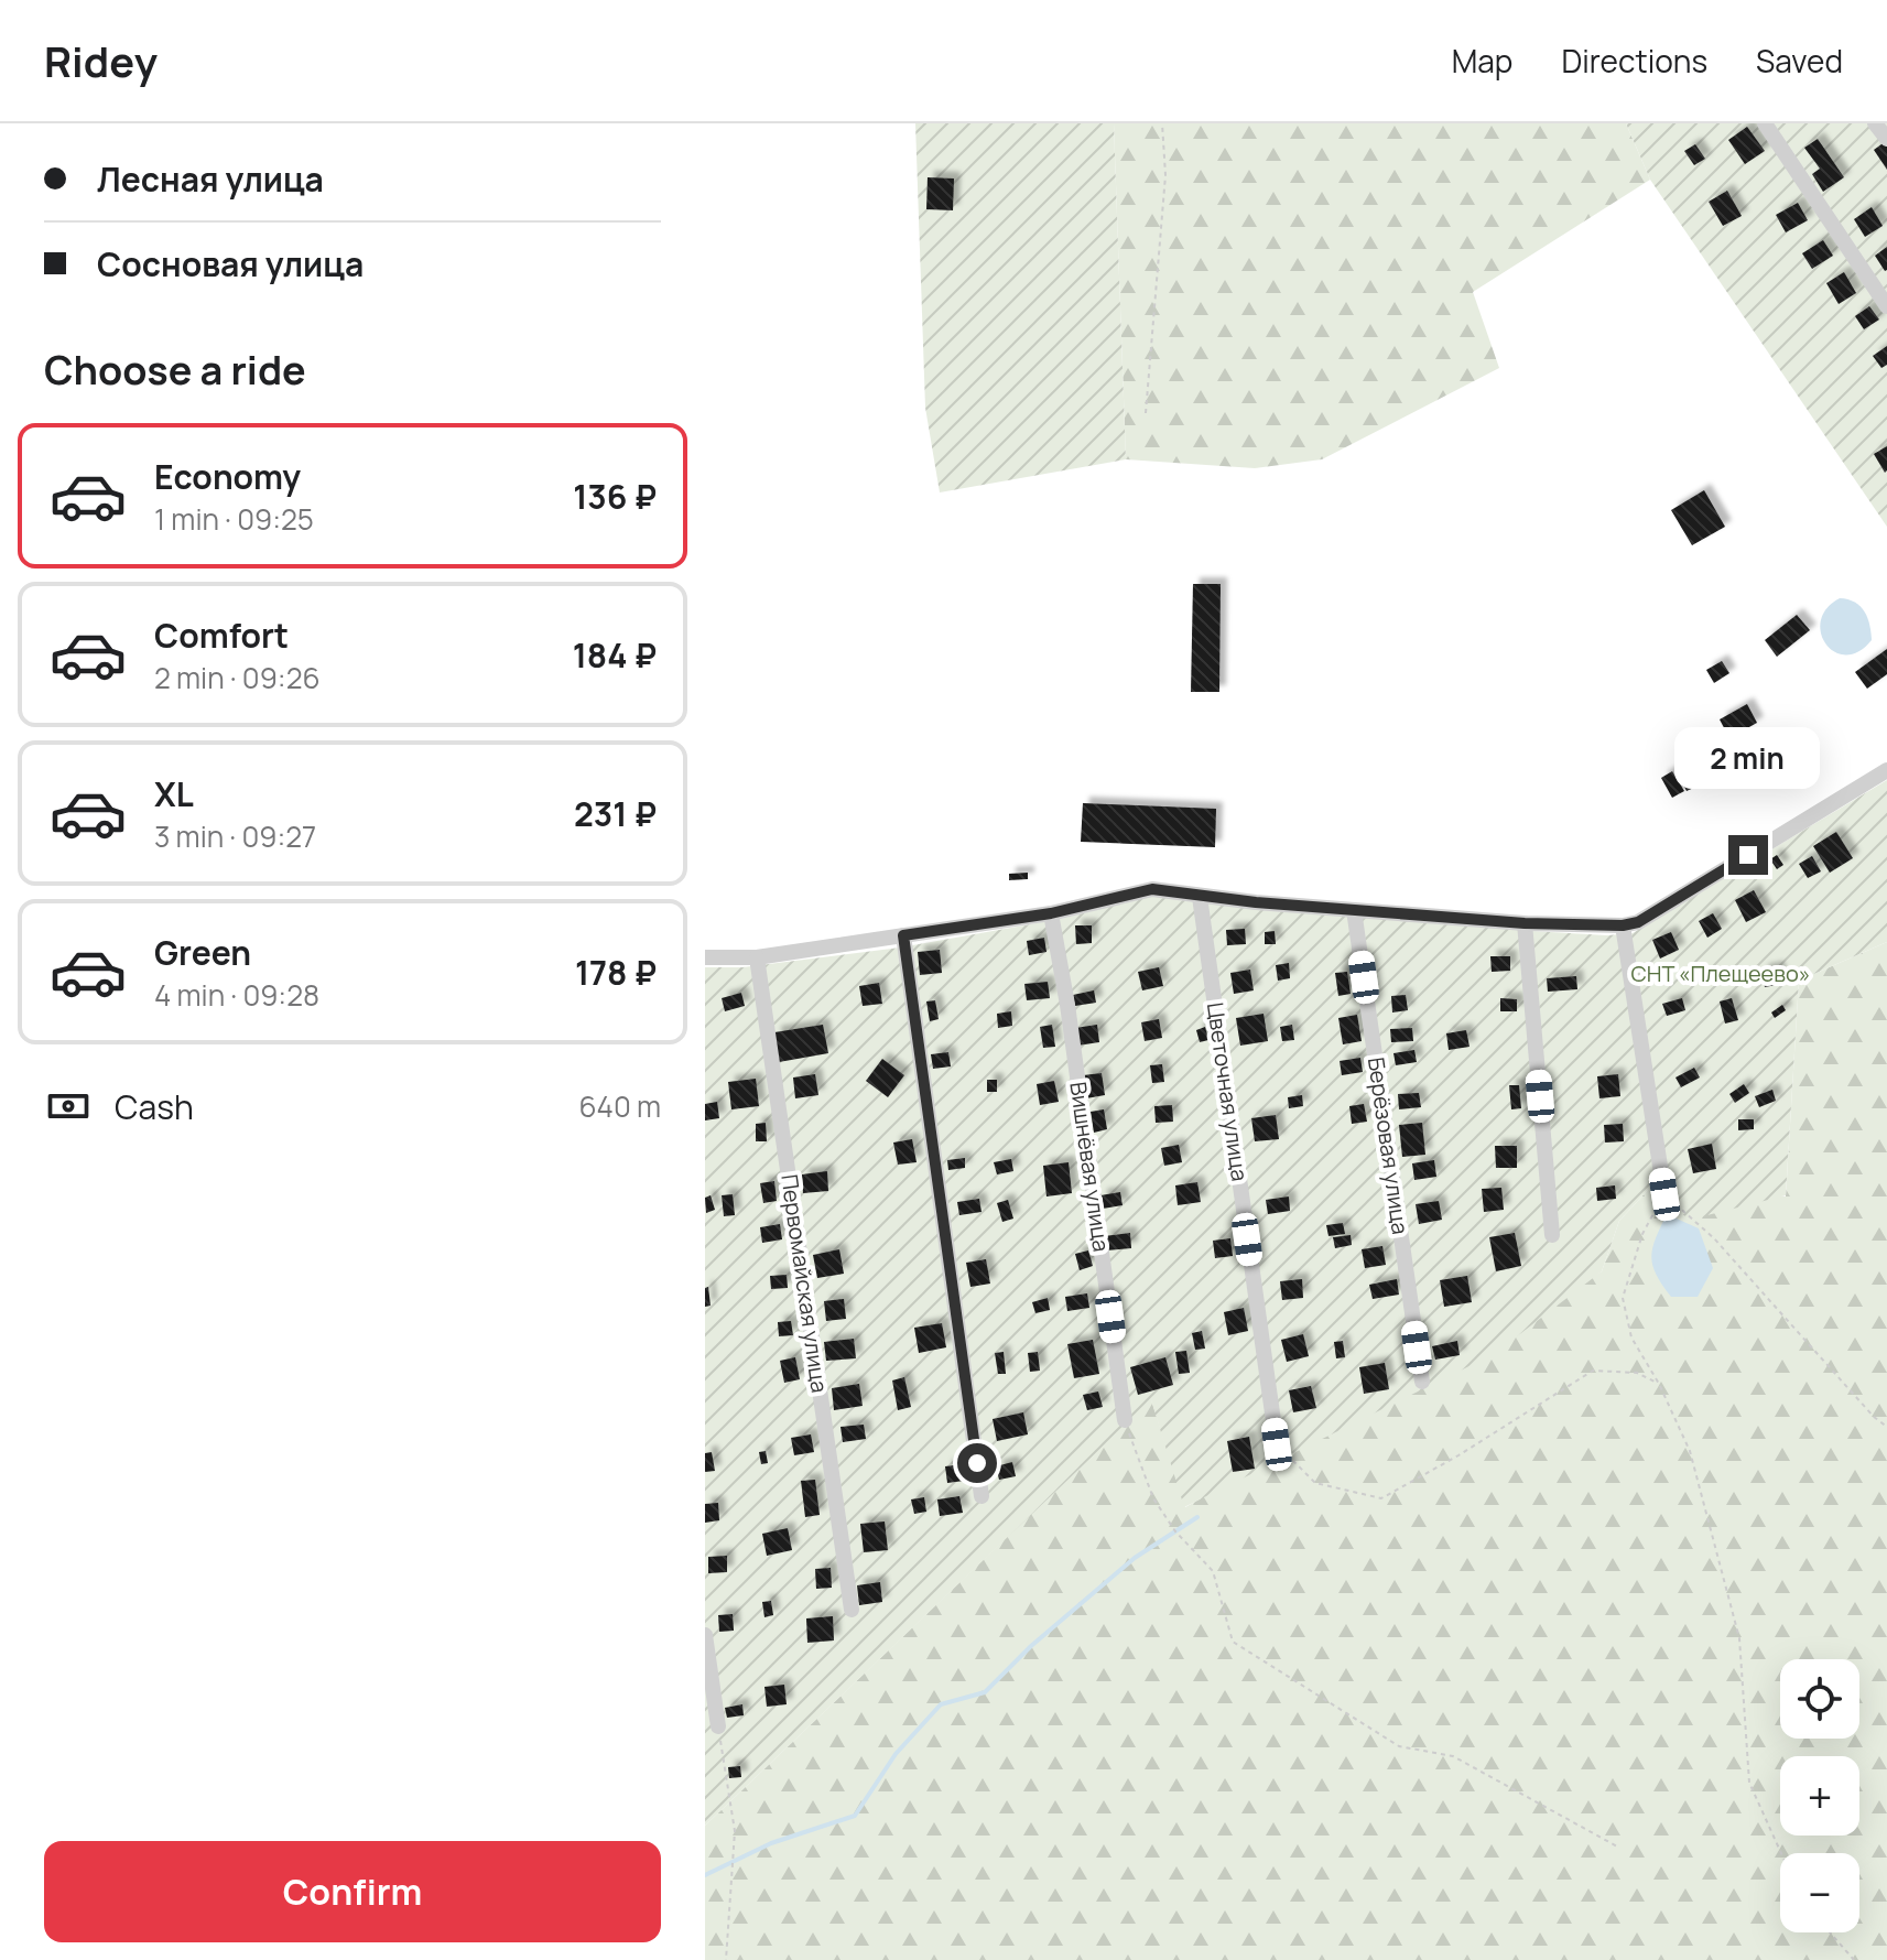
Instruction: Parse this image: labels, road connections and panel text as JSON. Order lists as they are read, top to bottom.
{
  "streets": {
    "street": [
      "Цветочная улица",
      "Берёзовая улица",
      "Вишнёвая улица",
      "Первомайская улица"
    ]
  },
  "parks": ["СНТ «Плещеево»"],
  "page": {
    "header": "Ridey",
    "nav": ["Map", "Directions", "Saved"],
    "banner": ["Лесная улица", "Сосновая улица"],
    "heading": "Choose a ride",
    "list": [
      {
        "name": "Economy",
        "note": "1 min · 09:25",
        "value": "136 ₽"
      },
      {
        "name": "Comfort",
        "note": "2 min · 09:26",
        "value": "184 ₽"
      },
      {
        "name": "XL",
        "note": "3 min · 09:27",
        "value": "231 ₽"
      },
      {
        "name": "Green",
        "note": "4 min · 09:28",
        "value": "178 ₽"
      }
    ],
    "bubble": "2 min",
    "pay": ["Cash", "640 m"],
    "map_buttons": ["+", "−"],
    "buttons": "Confirm"
  }
}
